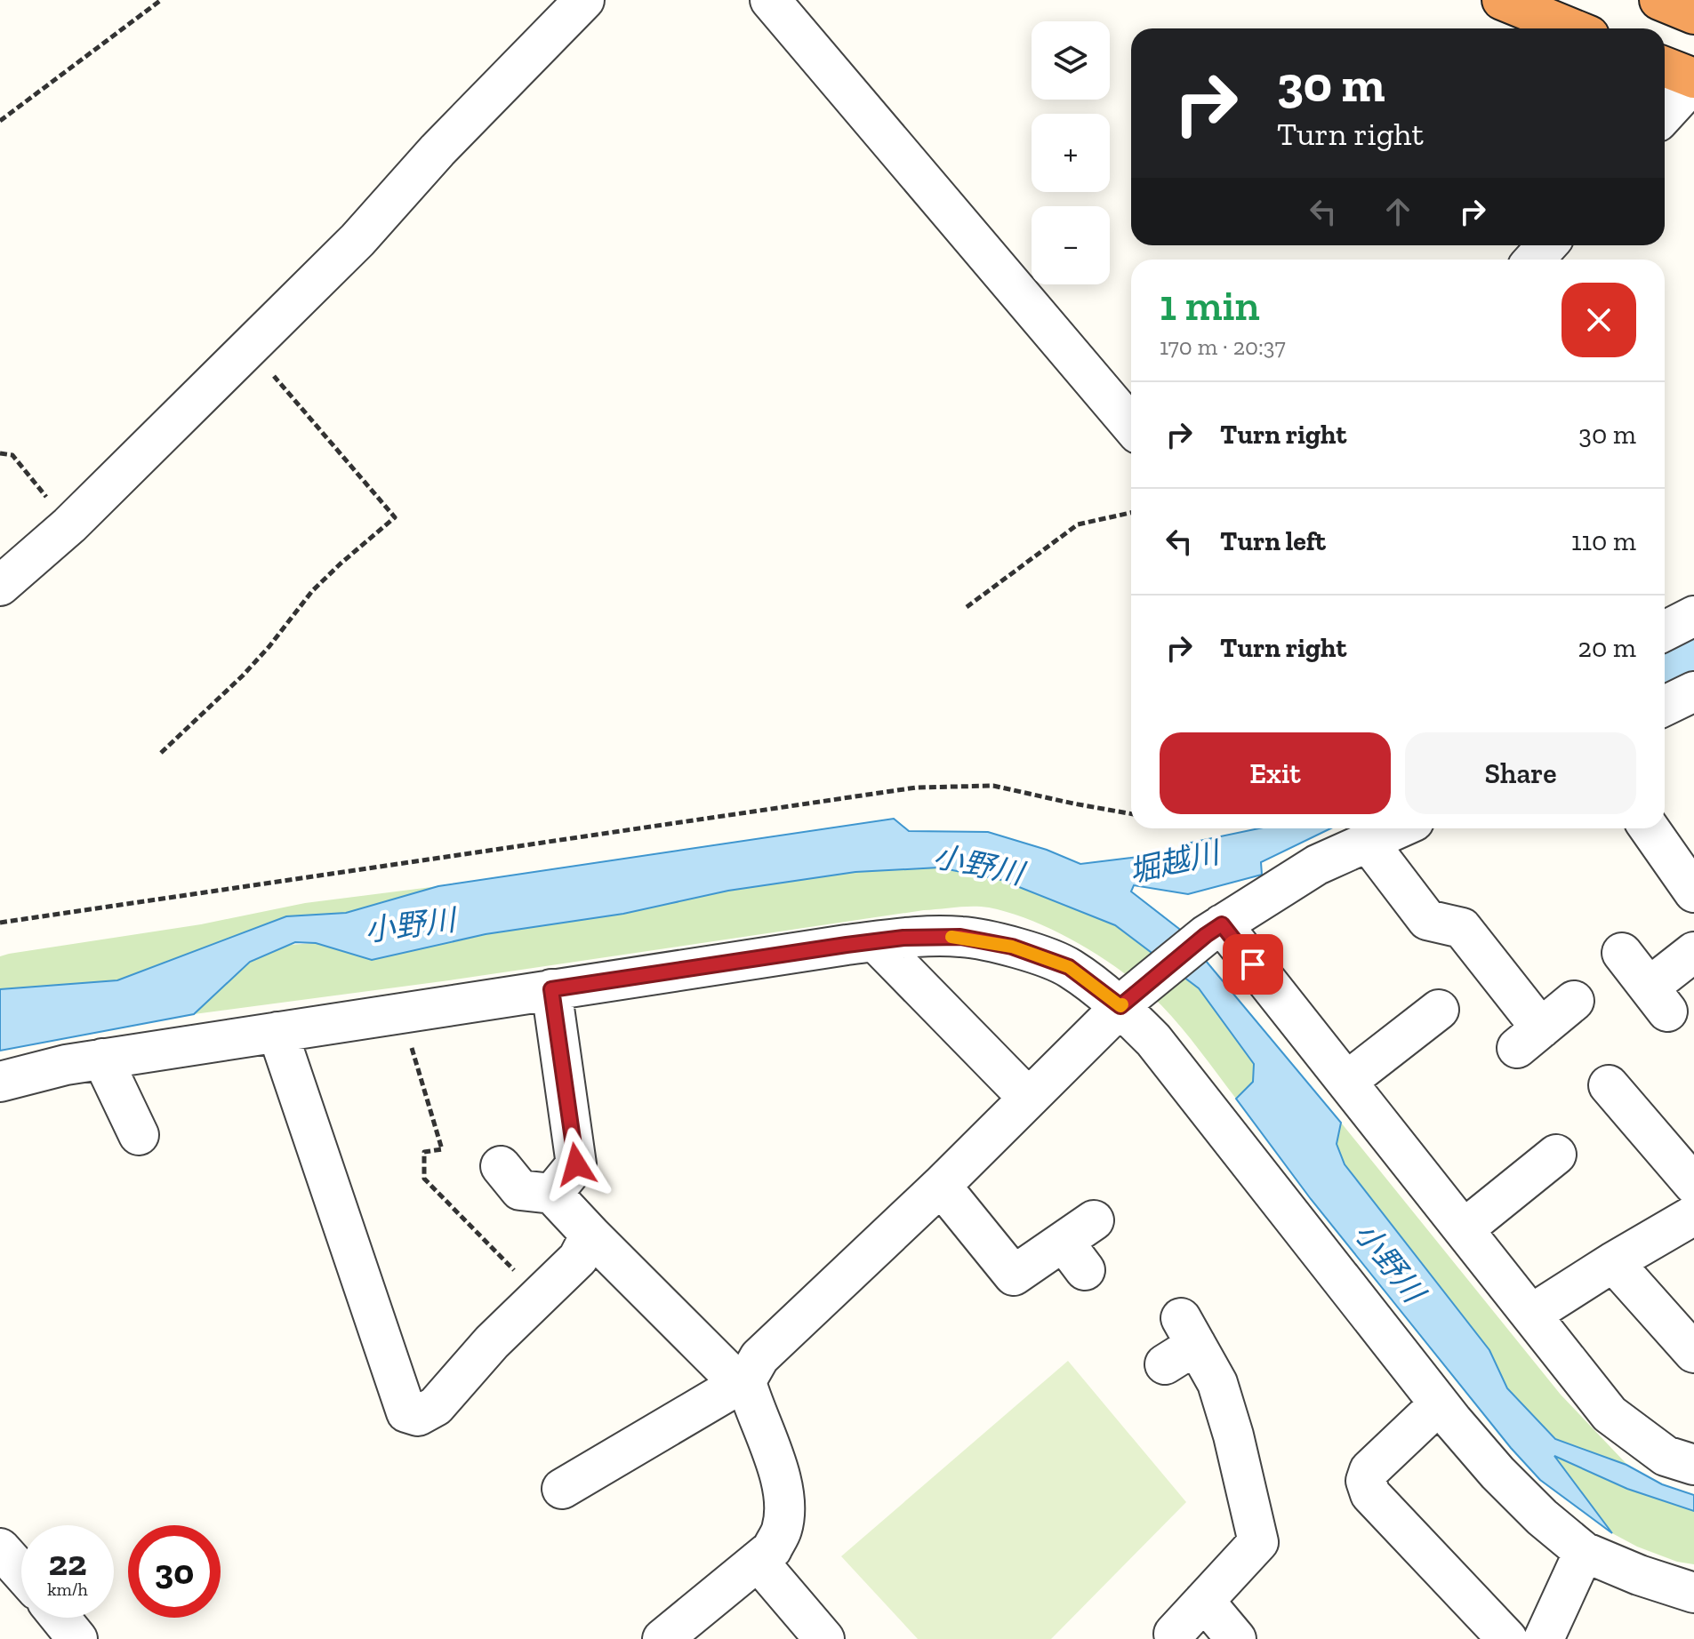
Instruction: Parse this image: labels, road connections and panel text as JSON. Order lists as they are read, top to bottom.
{
  "water": ["堀越川", "小野川"],
  "page": {
    "map_buttons": ["+", "−"],
    "turn": ["30 m", "Turn right"],
    "heading": ["1 min", "170 m · 20:37"],
    "list": [
      {
        "name": "Turn right",
        "value": "30 m"
      },
      {
        "name": "Turn left",
        "value": "110 m"
      },
      {
        "name": "Turn right",
        "value": "20 m"
      }
    ],
    "buttons": ["Exit", "Share"],
    "speed": "22 km/h",
    "limit": "30"
  }
}
